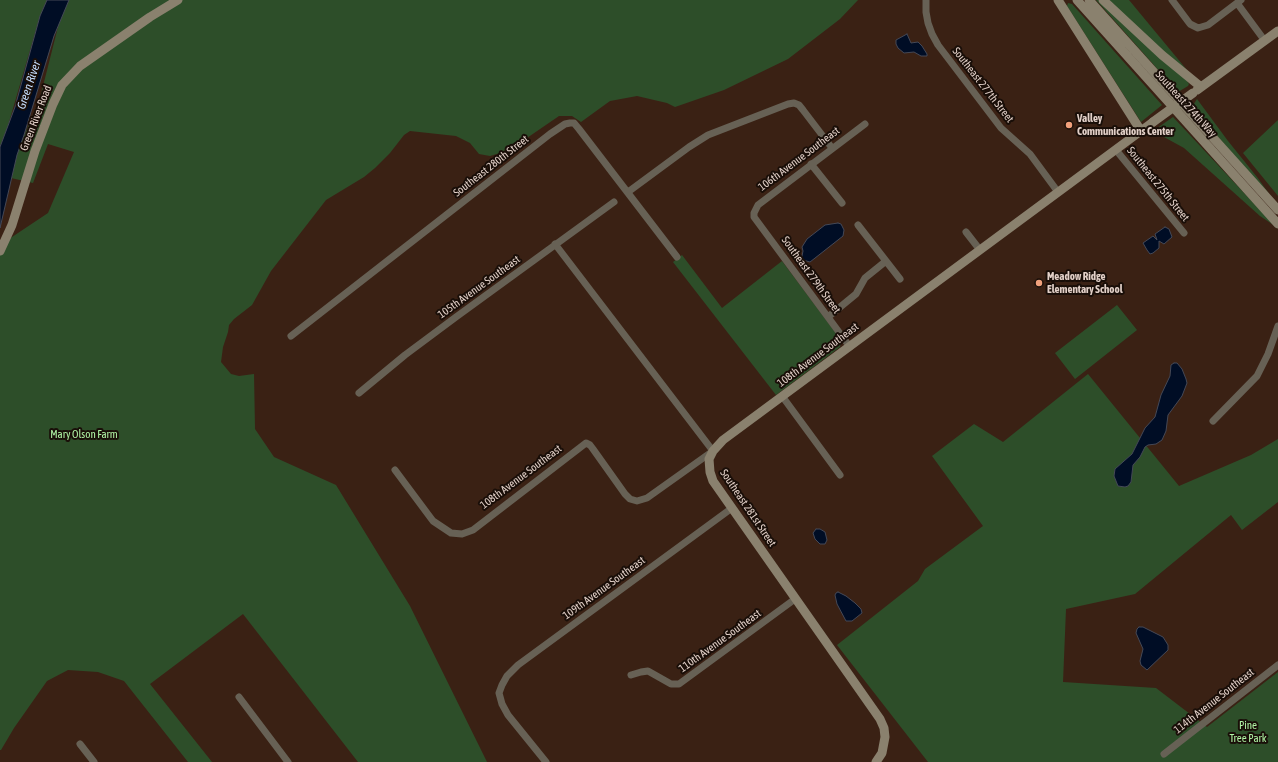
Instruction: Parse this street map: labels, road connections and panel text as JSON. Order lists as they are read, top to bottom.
{
  "streets": {
    "street": [
      "Southeast 277th Street",
      "Southeast 274th Way",
      "Green River Road",
      "106th Avenue Southeast",
      "Southeast 280th Street",
      "Southeast 275th Street",
      "Southeast 279th Street",
      "105th Avenue Southeast",
      "108th Avenue Southeast",
      "Southeast 281st Street",
      "109th Avenue Southeast",
      "110th Avenue Southeast",
      "114th Avenue Southeast"
    ]
  },
  "crossings": [
    ["Southeast 277th Street", "108th Avenue Southeast"],
    ["106th Avenue Southeast", "Southeast 279th Street"],
    ["Southeast 275th Street", "108th Avenue Southeast"],
    ["Southeast 279th Street", "108th Avenue Southeast"],
    ["108th Avenue Southeast", "Southeast 281st Street"],
    ["Southeast 281st Street", "109th Avenue Southeast"],
    ["Southeast 281st Street", "110th Avenue Southeast"]
  ],
  "water": ["Green River"],
  "parks": ["Mary Olson Farm", "Pine Tree Park"],
  "places": ["Valley Communications Center", "Meadow Ridge Elementary School"]
}
